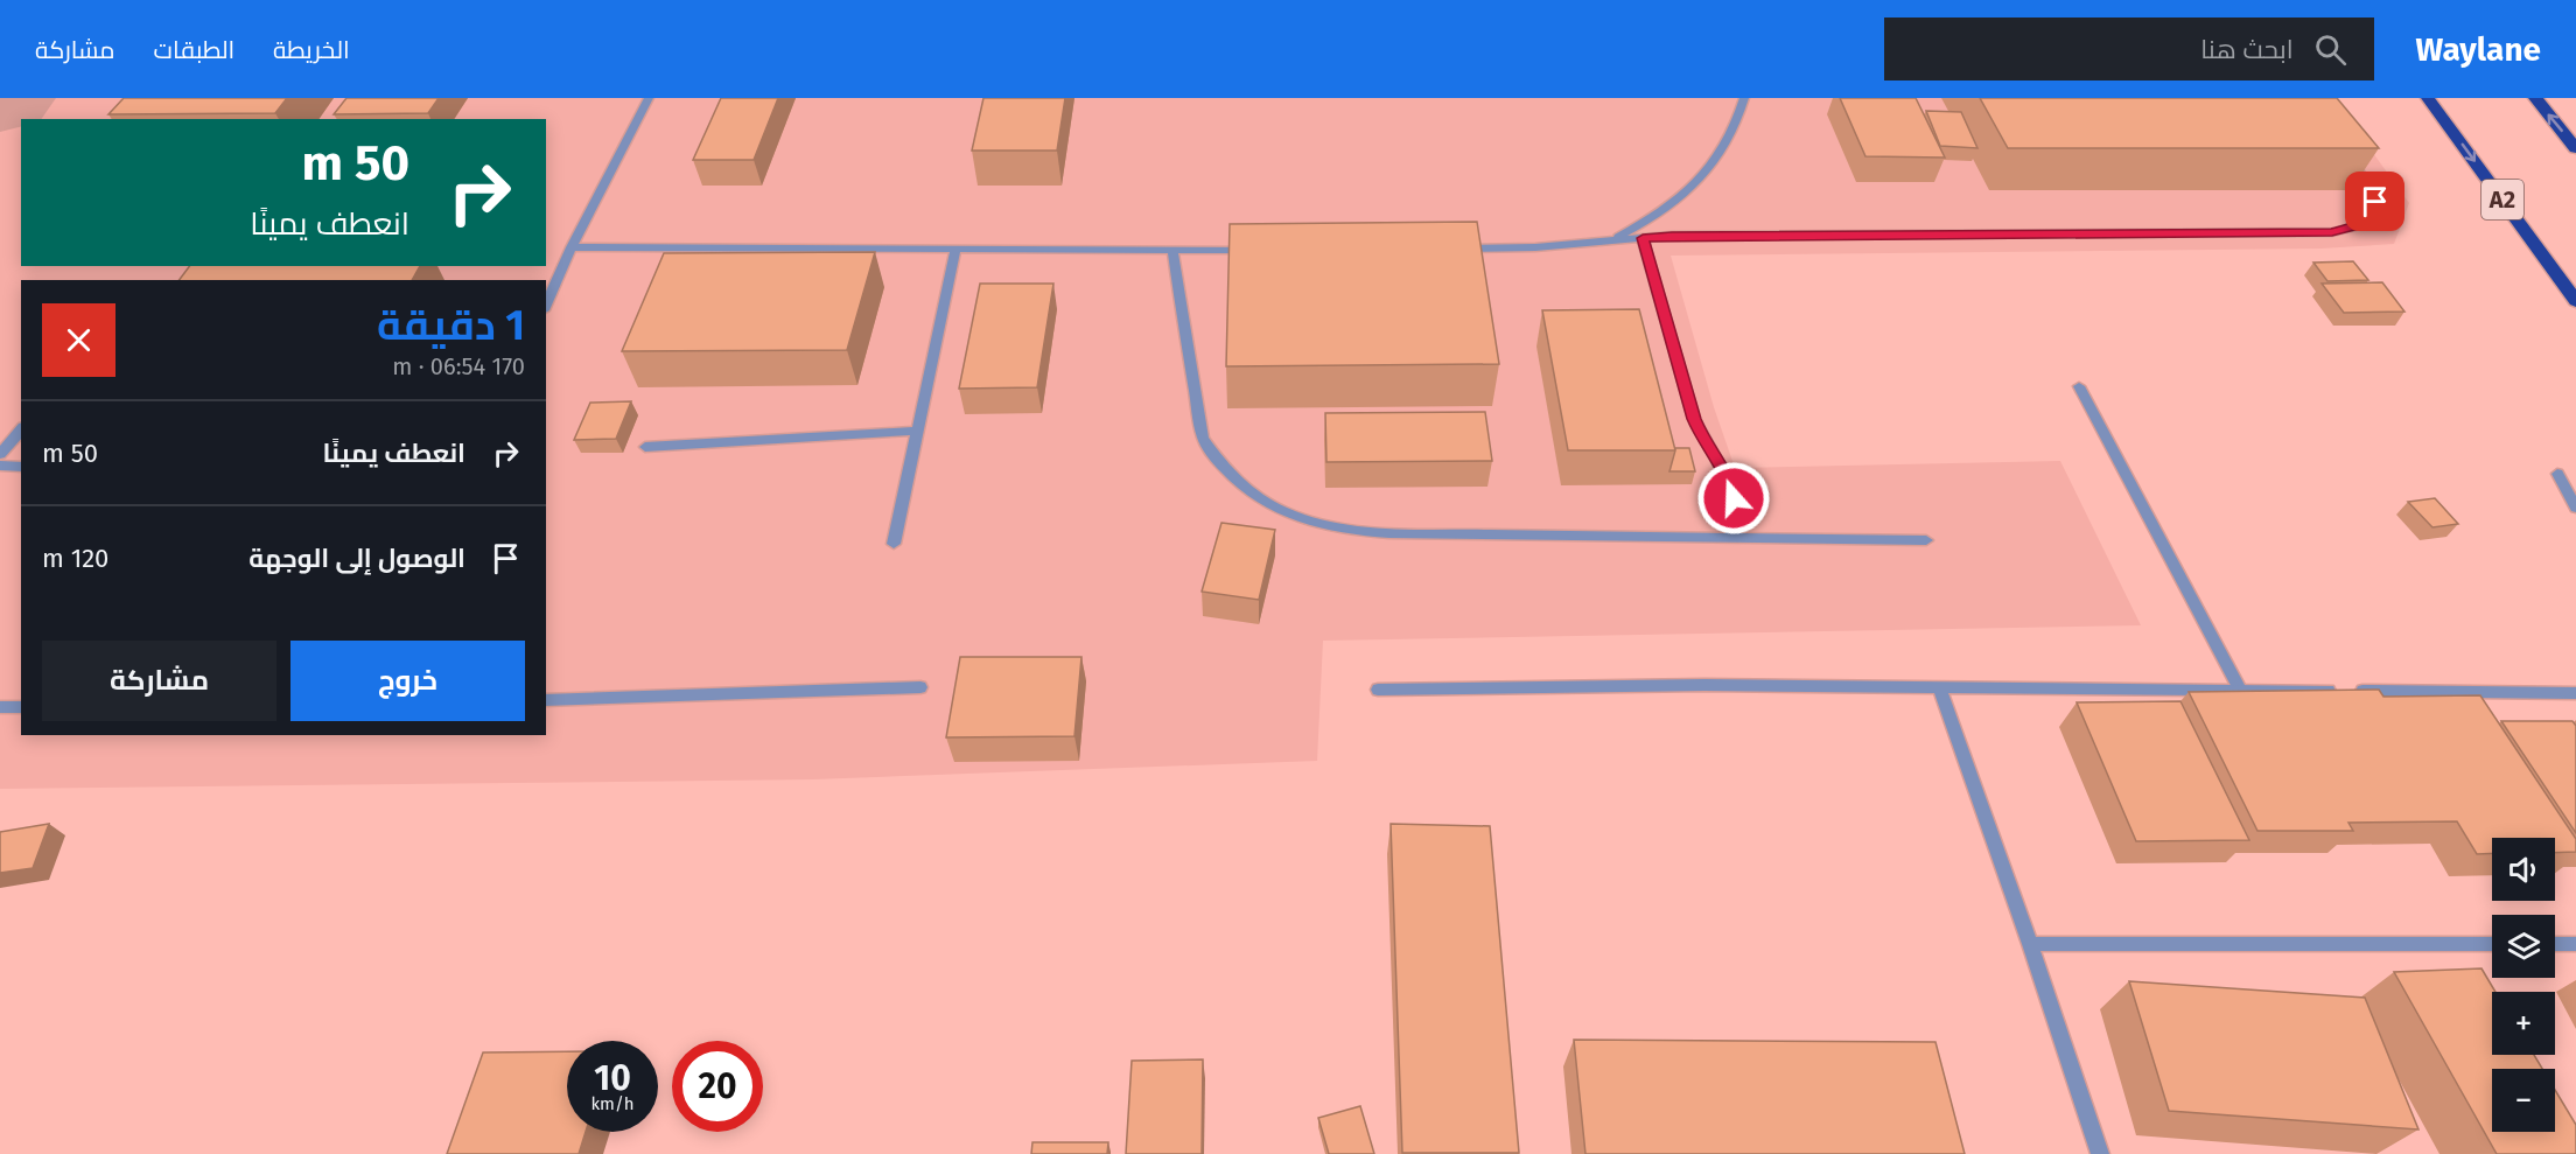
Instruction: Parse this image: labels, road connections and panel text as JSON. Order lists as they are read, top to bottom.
{
  "streets": {
    "highway": ["A2"]
  },
  "page": {
    "header": "Waylane",
    "search": "ابحث هنا",
    "nav": ["الخريطة", "الطبقات", "مشاركة"],
    "turn": ["50 m", "انعطف يمينًا"],
    "heading": ["1 دقيقة", "170 m · 06:54"],
    "list": [
      {
        "name": "انعطف يمينًا",
        "value": "50 m"
      },
      {
        "name": "الوصول إلى الوجهة",
        "value": "120 m"
      }
    ],
    "buttons": ["خروج", "مشاركة"],
    "map_buttons": ["+", "−"],
    "speed": "10 km/h",
    "limit": "20"
  }
}
